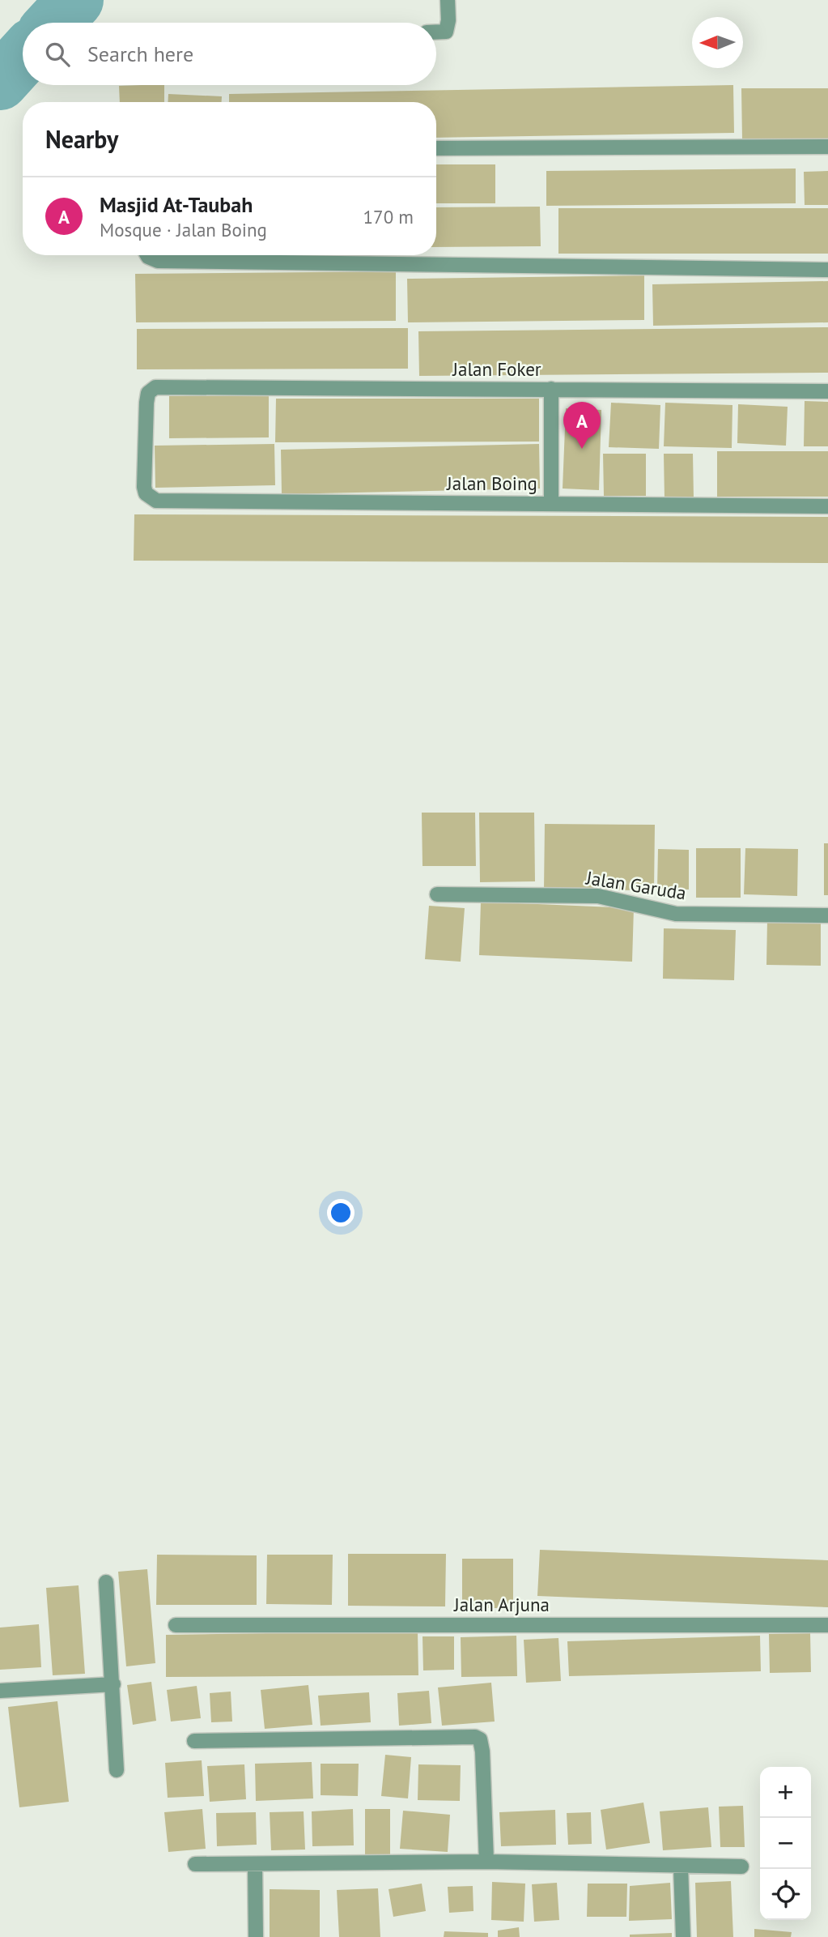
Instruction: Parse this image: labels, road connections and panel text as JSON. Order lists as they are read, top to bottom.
{
  "streets": {
    "street": [
      "Jalan Foker",
      "Jalan Boing",
      "Jalan Garuda",
      "Jalan Arjuna"
    ]
  },
  "crossings": [
    ["Jalan Foker", "Jalan Boing"]
  ],
  "north": "left",
  "page": {
    "search": "Search here",
    "heading": "Nearby",
    "list": [
      {
        "mark": "A",
        "name": "Masjid At-Taubah",
        "note": "Mosque · Jalan Boing",
        "value": "170 m"
      }
    ],
    "pins": "A",
    "map_buttons": ["+", "−"]
  }
}
